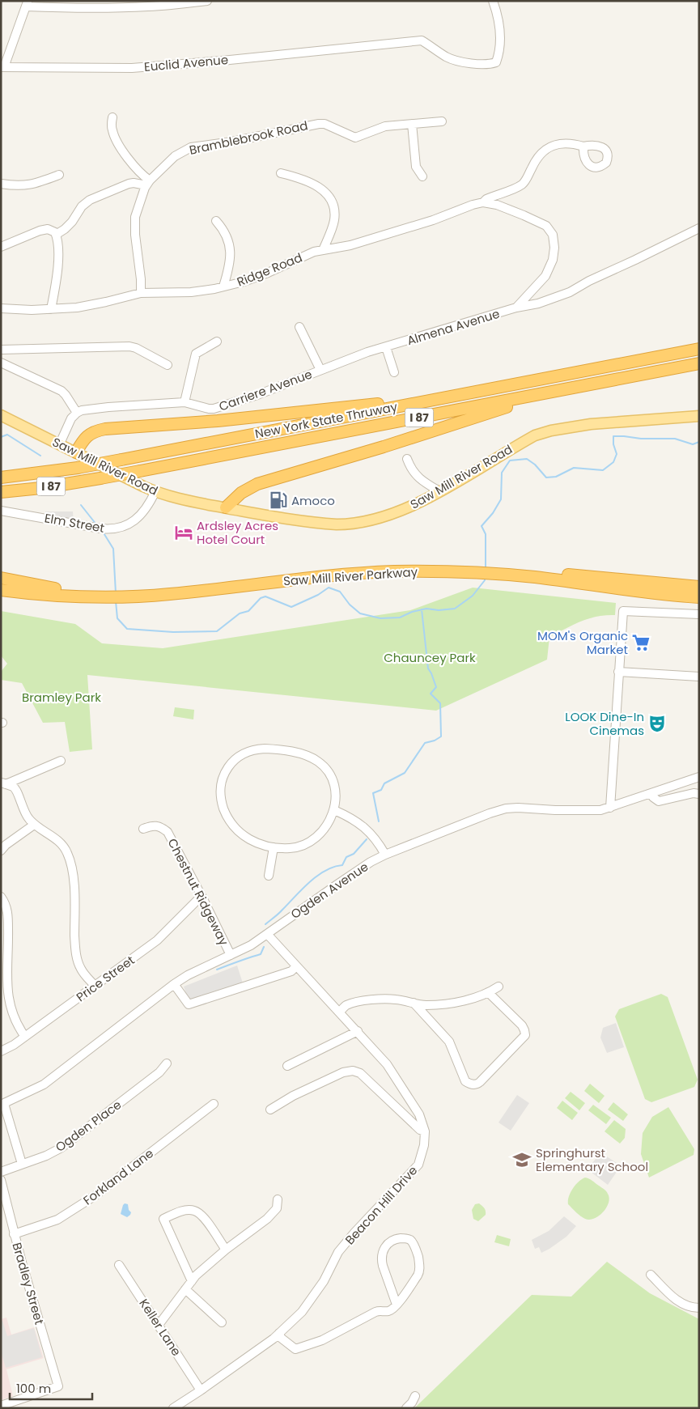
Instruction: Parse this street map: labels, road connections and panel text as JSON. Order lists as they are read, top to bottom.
{
  "streets": {
    "highway": ["I 87", "New York State Thruway", "Saw Mill River Parkway"],
    "main road": ["Saw Mill River Road"],
    "street": [
      "Euclid Avenue",
      "Bramblebrook Road",
      "Ridge Road",
      "Almena Avenue",
      "Carriere Avenue",
      "Elm Street",
      "Ogden Avenue",
      "Chestnut Ridgeway",
      "Price Street",
      "Ogden Place",
      "Forkland Lane",
      "Beacon Hill Drive",
      "Bradley Street",
      "Keller Lane"
    ]
  },
  "crossings": [
    ["Almena Avenue", "Carriere Avenue"],
    ["Saw Mill River Road", "Elm Street"],
    ["Ogden Avenue", "Chestnut Ridgeway"],
    ["Ogden Avenue", "Beacon Hill Drive"],
    ["Chestnut Ridgeway", "Price Street"],
    ["Forkland Lane", "Bradley Street"],
    ["Beacon Hill Drive", "Keller Lane"]
  ],
  "parks": ["Chauncey Park", "Bramley Park"],
  "places": {
    "fuel station": ["Amoco"],
    "hotel": ["Ardsley Acres Hotel Court"],
    "supermarket": ["MOM's Organic Market"],
    "theatre": ["LOOK Dine-In Cinemas"],
    "school or university": ["Springhurst Elementary School"]
  },
  "scale_bar": "100 m"
}
